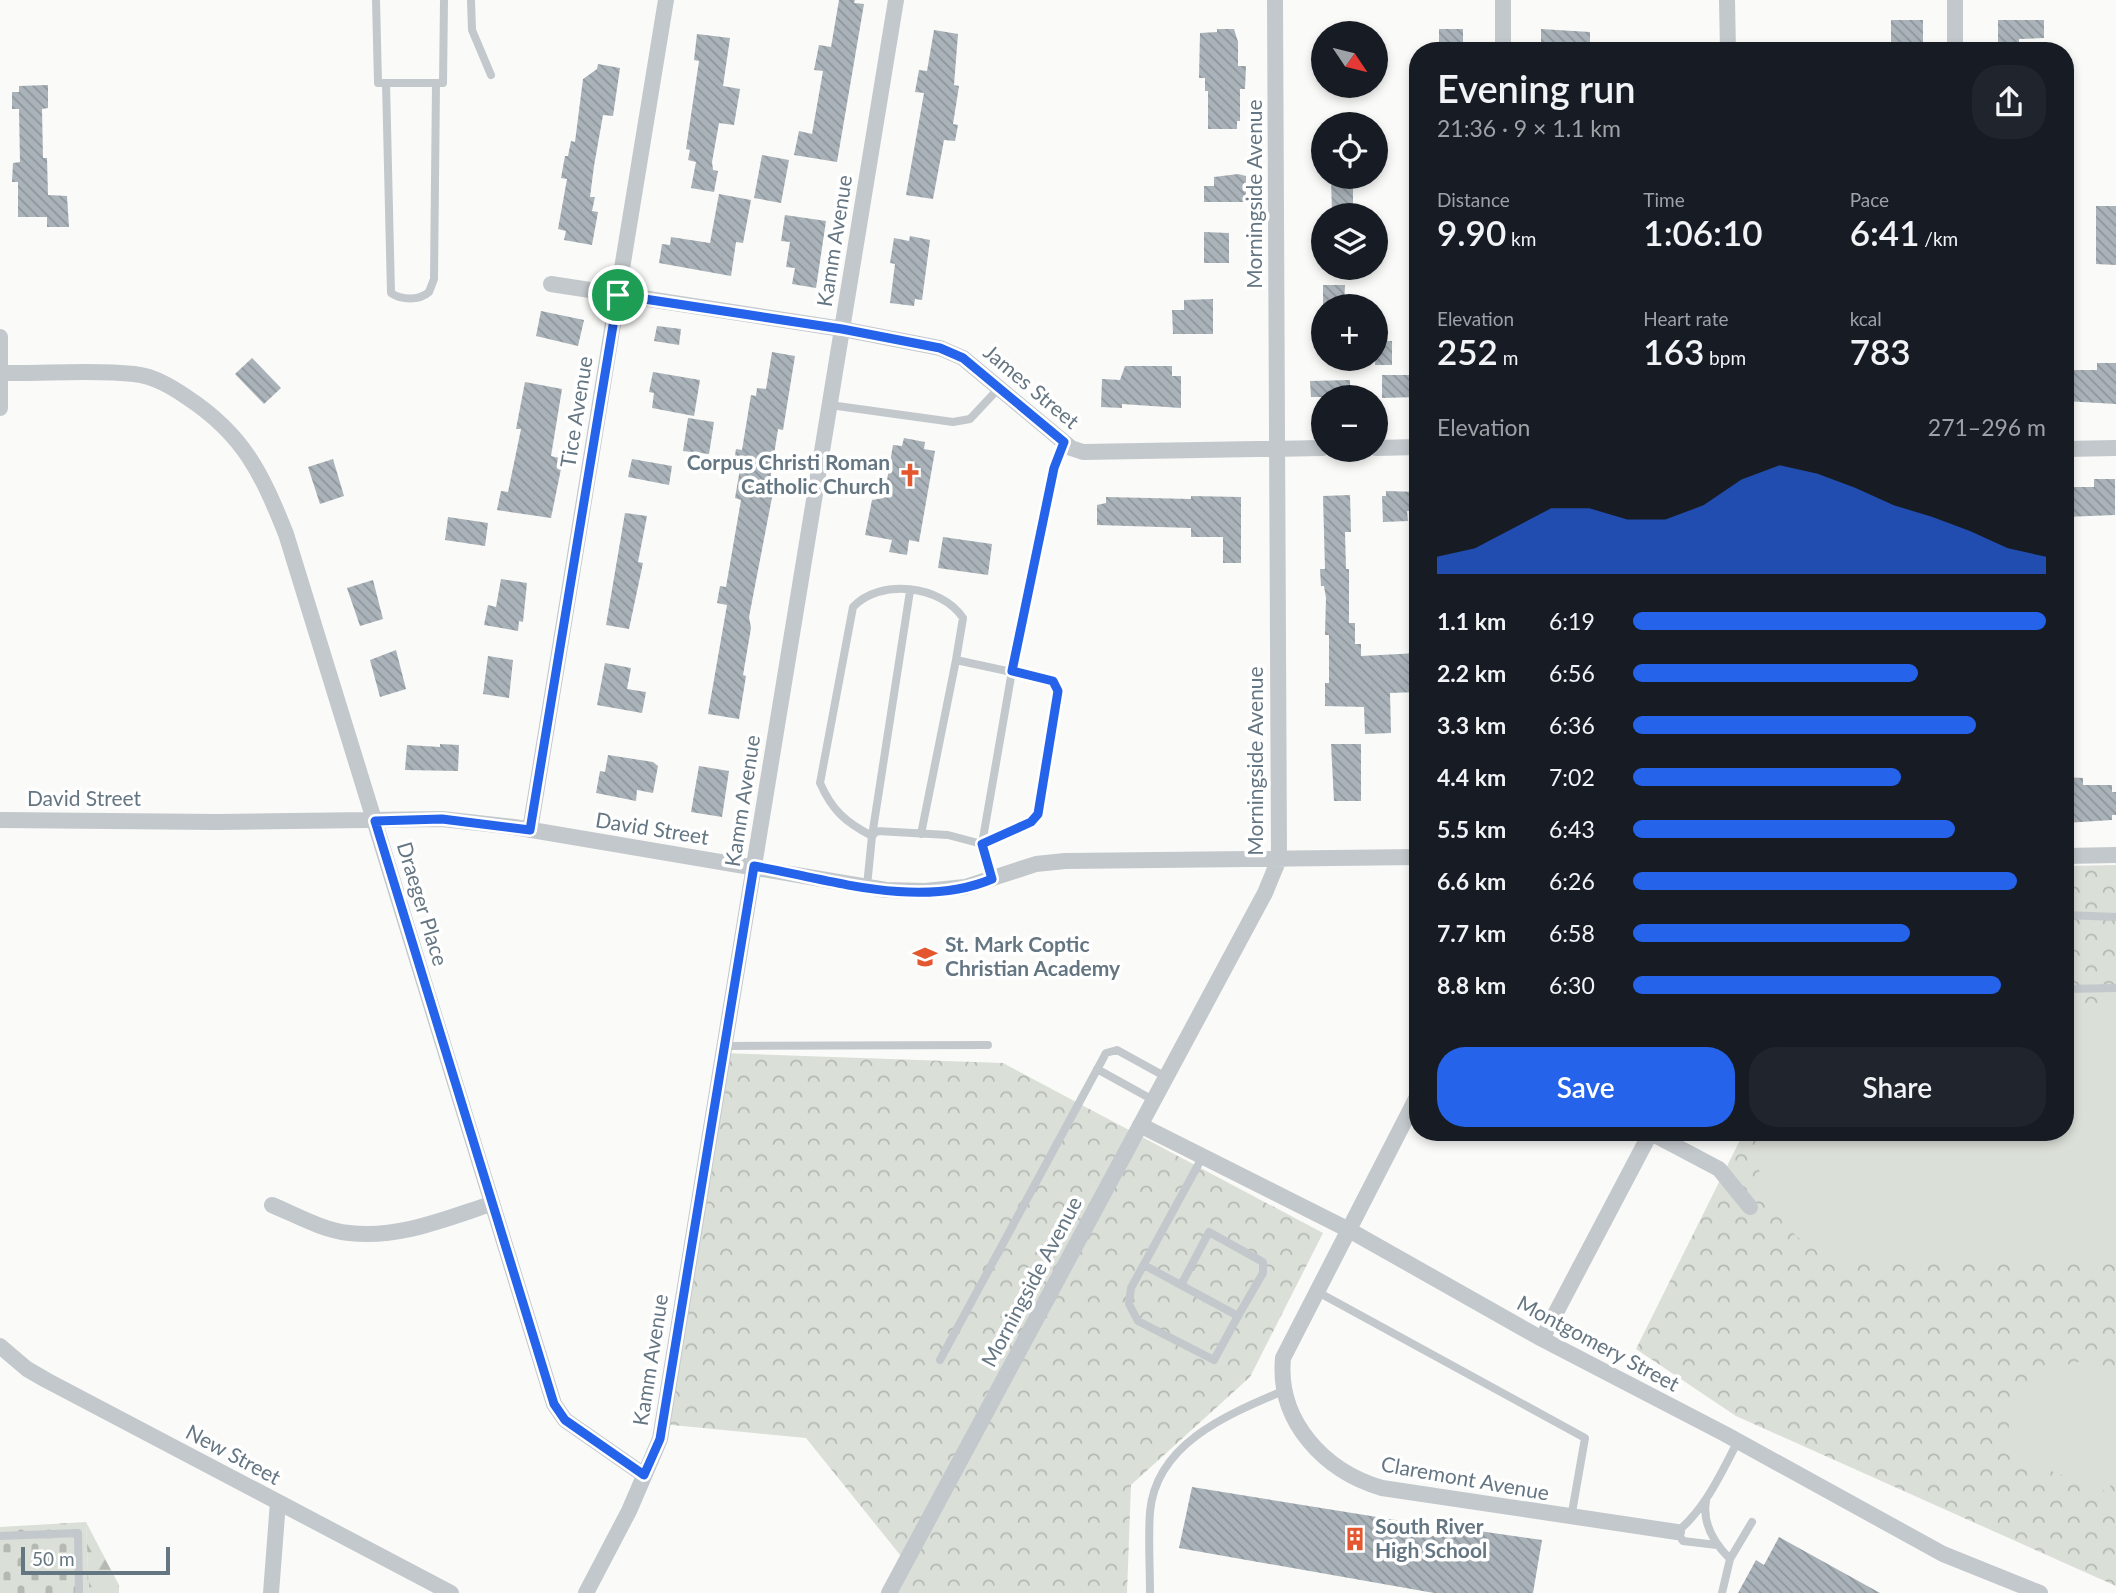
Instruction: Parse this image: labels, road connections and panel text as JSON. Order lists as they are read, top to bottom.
{
  "streets": {
    "street": [
      "Morningside Avenue",
      "Kamm Avenue",
      "James Street",
      "Tice Avenue",
      "David Street",
      "Draeger Place",
      "Montgomery Street",
      "New Street",
      "Claremont Avenue"
    ]
  },
  "crossings": [
    ["Morningside Avenue", "James Street"],
    ["Morningside Avenue", "David Street"],
    ["Morningside Avenue", "Montgomery Street"],
    ["Kamm Avenue", "James Street"],
    ["Kamm Avenue", "David Street"],
    ["Kamm Avenue", "Draeger Place"],
    ["James Street", "Tice Avenue"],
    ["Tice Avenue", "David Street"],
    ["David Street", "Draeger Place"],
    ["Montgomery Street", "Claremont Avenue"]
  ],
  "places": {
    "church": ["Corpus Christi Roman Catholic Church"],
    "school or university": ["St. Mark Coptic Christian Academy"],
    "building": ["South River High School"]
  },
  "scale_bar": "50 m",
  "north": "bottom right",
  "page": {
    "map_buttons": ["+", "−"],
    "heading": ["Evening run", "21:36 · 9 × 1.1 km"],
    "stats": [
      ["Distance", "9.90 km"],
      ["Time", "1:06:10"],
      ["Pace", "6:41 /km"],
      ["Elevation", "252 m"],
      ["Heart rate", "163 bpm"],
      ["kcal", "783"]
    ],
    "chart": ["Elevation", "271–296 m"],
    "list": [
      {
        "name": "1.1 km",
        "note": "6:19"
      },
      {
        "name": "2.2 km",
        "note": "6:56"
      },
      {
        "name": "3.3 km",
        "note": "6:36"
      },
      {
        "name": "4.4 km",
        "note": "7:02"
      },
      {
        "name": "5.5 km",
        "note": "6:43"
      },
      {
        "name": "6.6 km",
        "note": "6:26"
      },
      {
        "name": "7.7 km",
        "note": "6:58"
      },
      {
        "name": "8.8 km",
        "note": "6:30"
      }
    ],
    "buttons": ["Save", "Share"],
    "scale": "50 m"
  }
}
